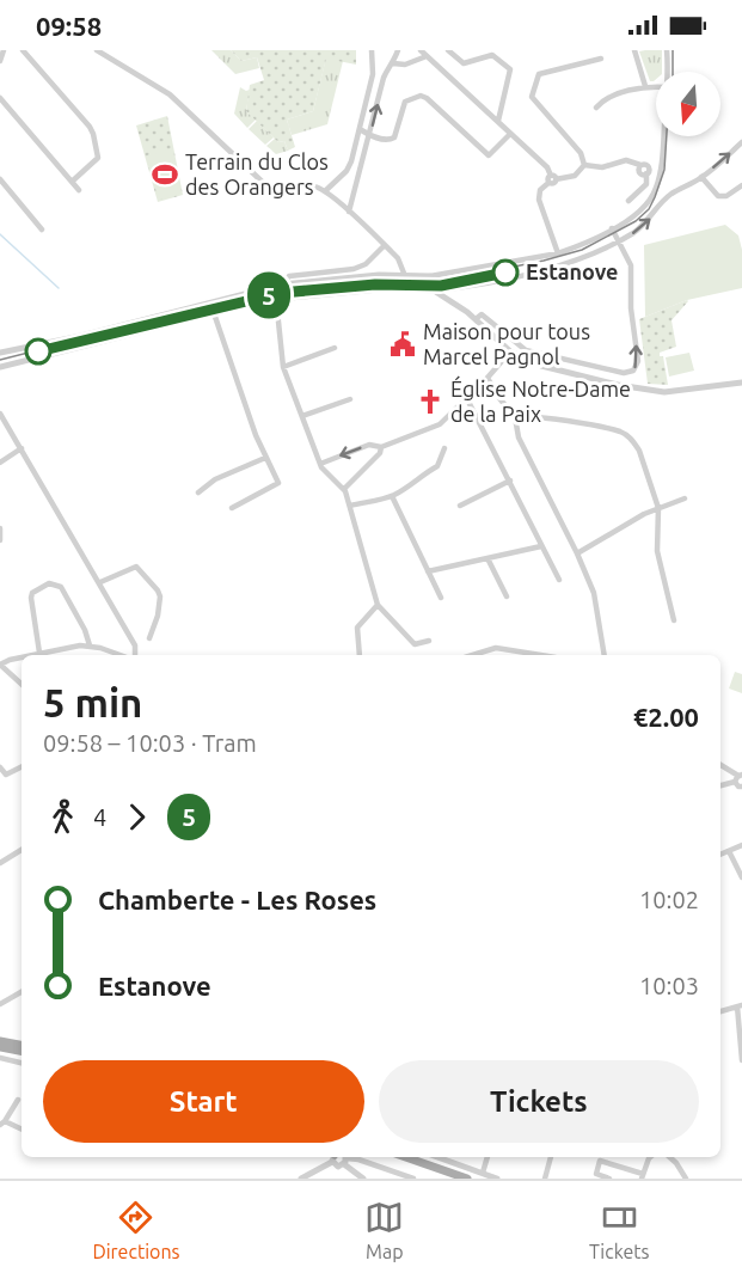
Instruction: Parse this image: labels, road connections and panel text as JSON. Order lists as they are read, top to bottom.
{
  "places": {
    "sports": ["Terrain du Clos des Orangers"],
    "other": ["Estanove"],
    "public building": ["Maison pour tous Marcel Pagnol"],
    "church": ["Église Notre-Dame de la Paix"]
  },
  "lines": ["tram line 5"],
  "north": "bottom",
  "page": {
    "status": "09:58",
    "on_map": "5",
    "heading": ["5 min", "09:58 – 10:03 · Tram", "€2.00"],
    "legs": ["4", "5"],
    "list": [
      {
        "name": "Chamberte - Les Roses",
        "value": "10:02"
      },
      {
        "name": "Estanove",
        "value": "10:03"
      }
    ],
    "buttons": ["Start", "Tickets"],
    "tabs": ["Directions", "Map", "Tickets"]
  }
}
